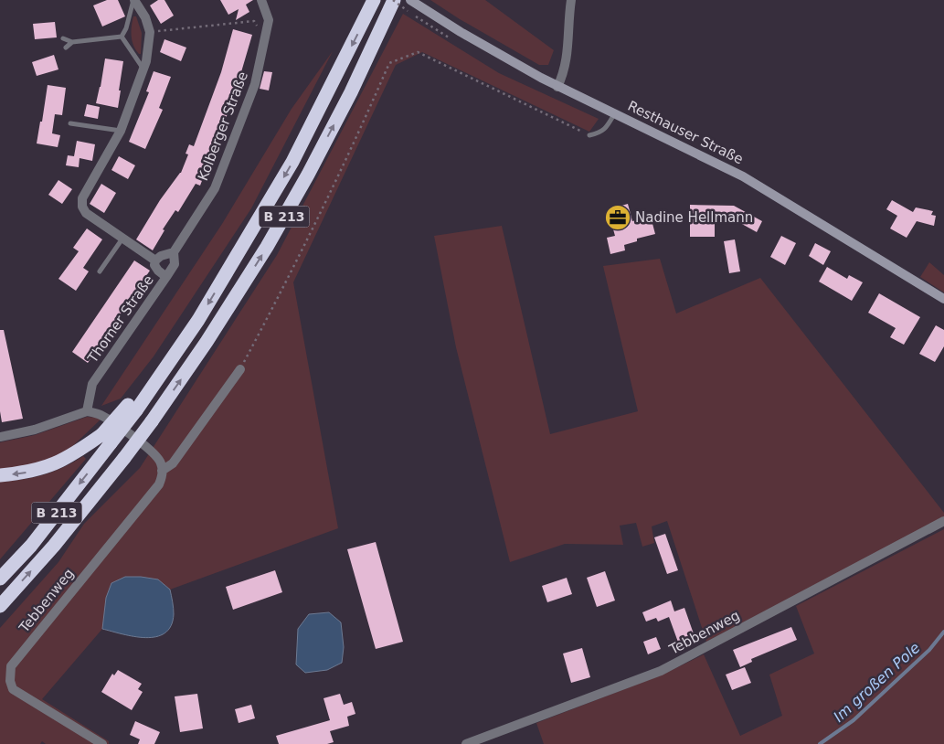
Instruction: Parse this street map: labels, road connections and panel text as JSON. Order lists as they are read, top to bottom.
{
  "streets": {
    "highway": ["B 213"],
    "street": [
      "Kolberger Straße",
      "Resthauser Straße",
      "Thorner Straße",
      "Tebbenweg"
    ]
  },
  "crossings": [
    ["Kolberger Straße", "Thorner Straße"]
  ],
  "water": ["Im großen Pole"],
  "places": {
    "office": ["Nadine Hellmann"]
  }
}
